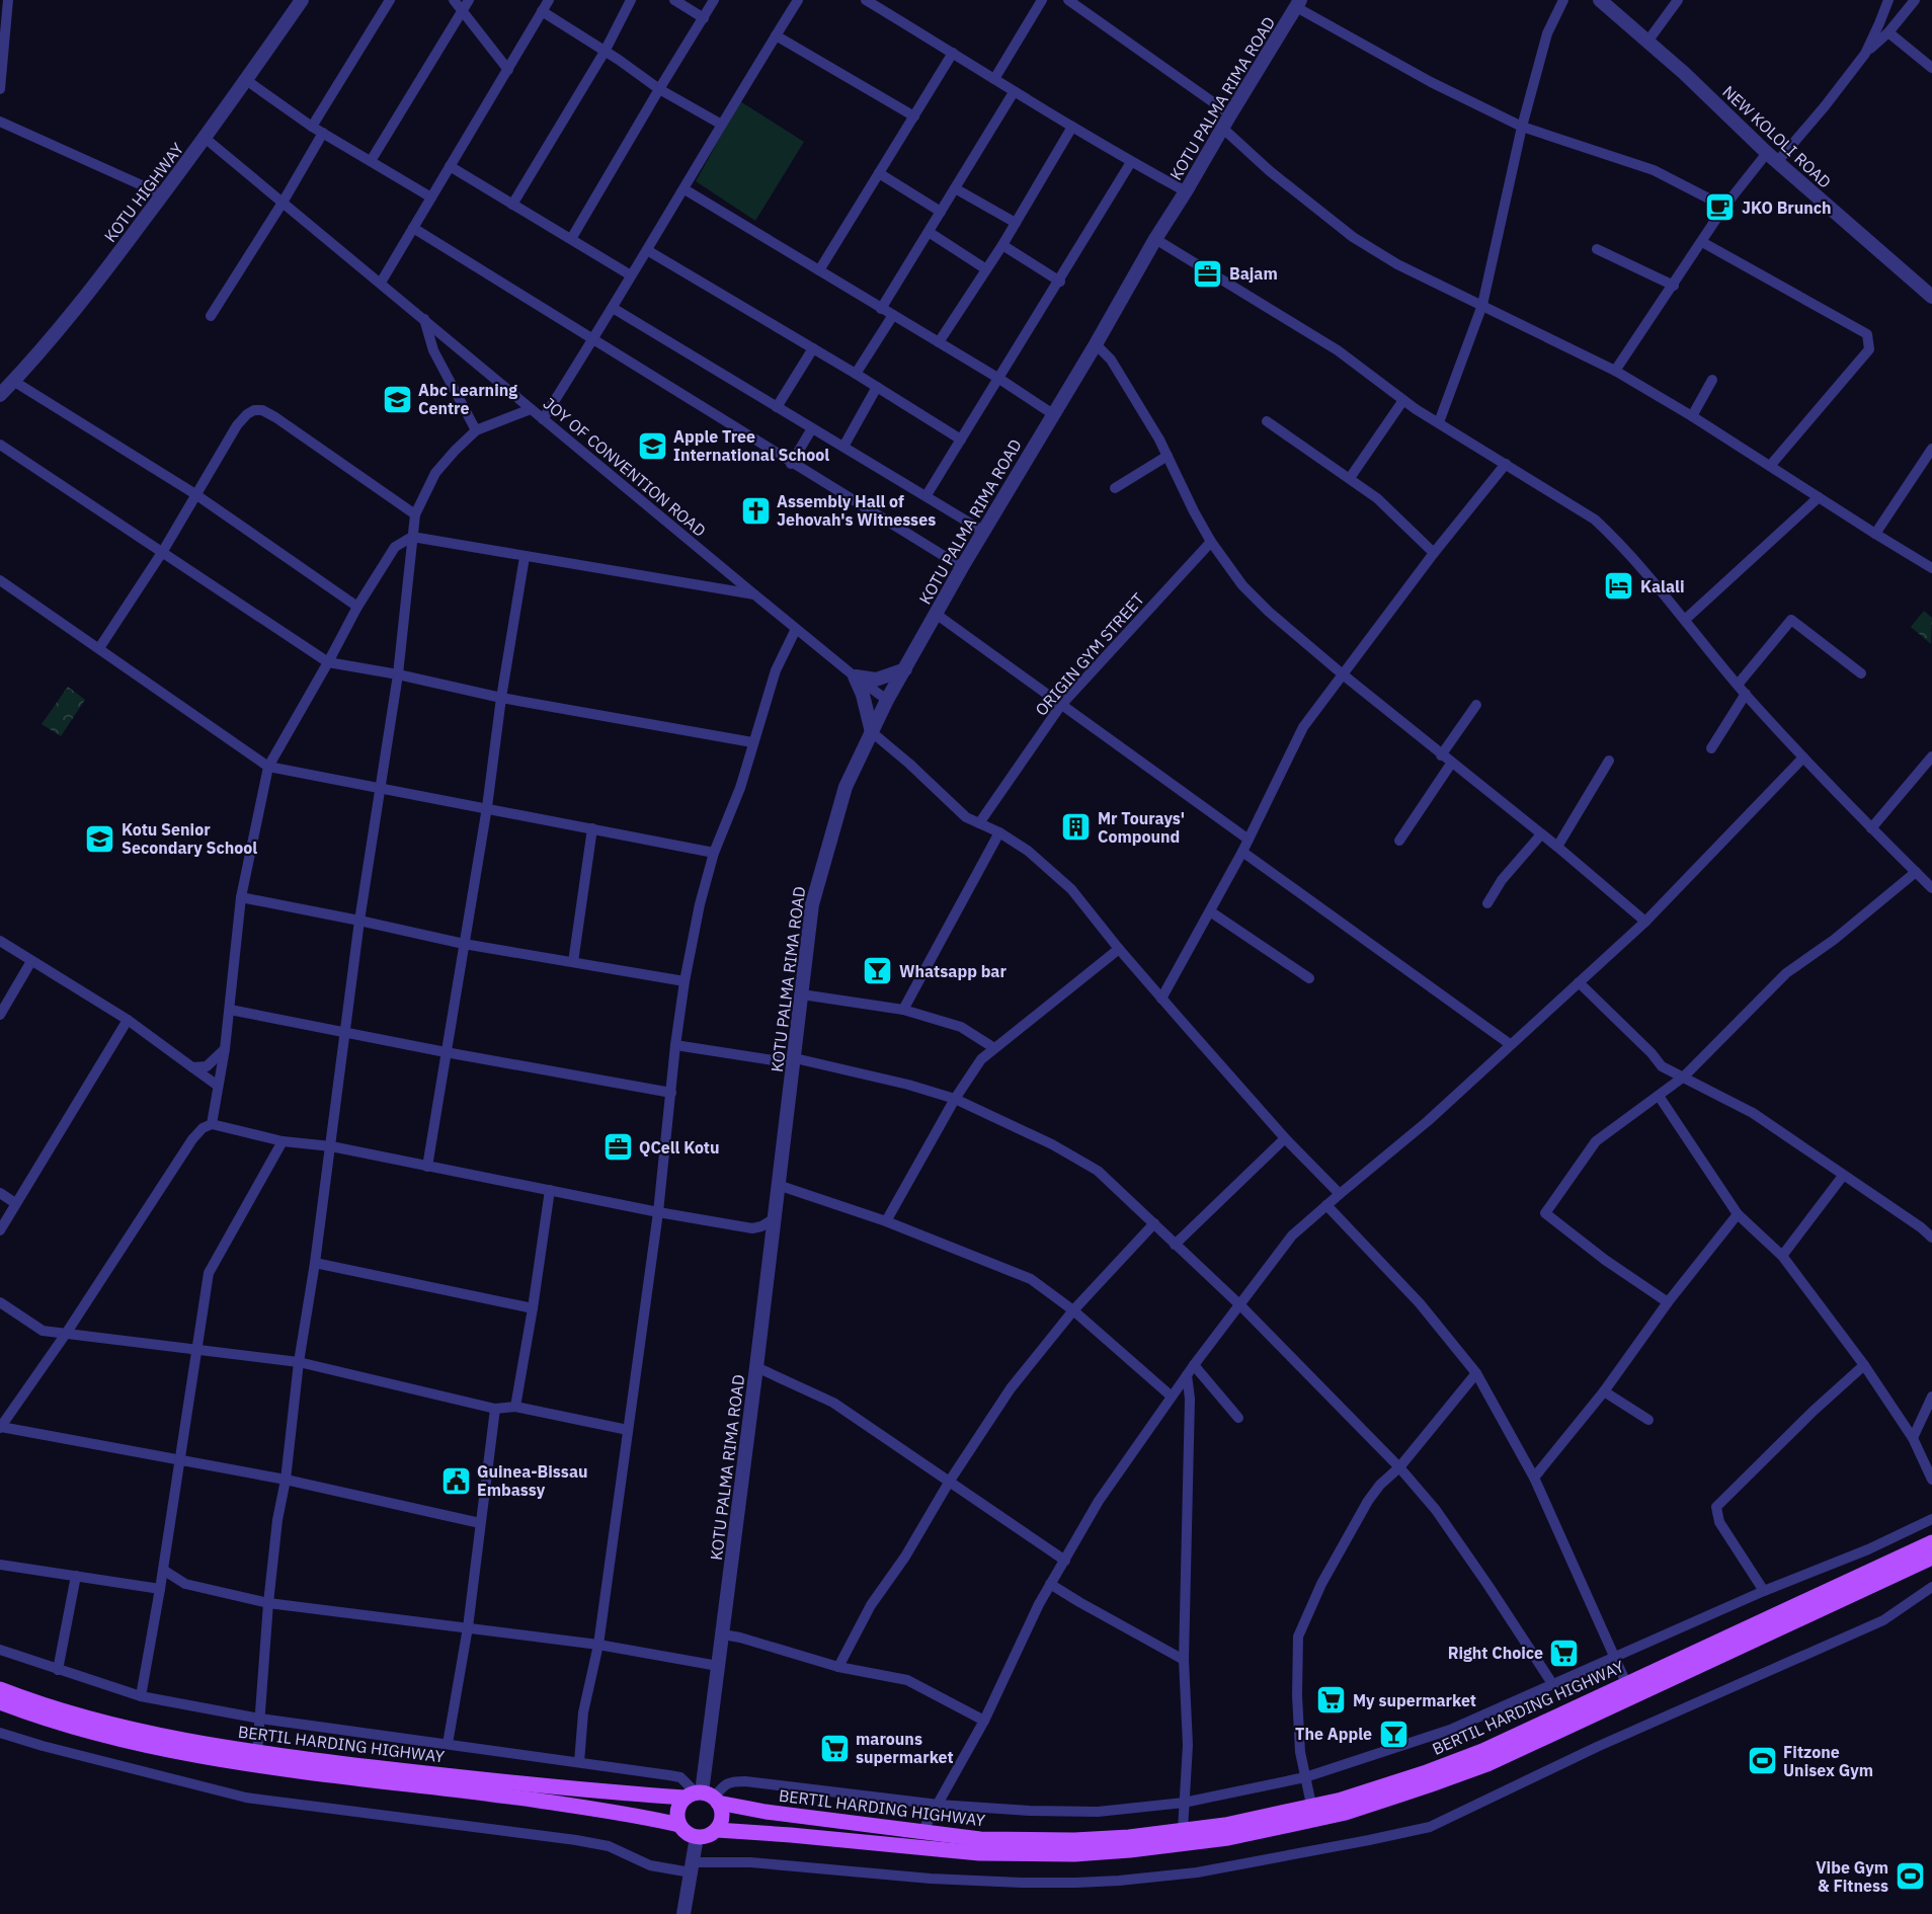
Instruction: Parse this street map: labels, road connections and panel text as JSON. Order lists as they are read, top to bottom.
{
  "streets": {
    "main road": ["BERTIL HARDING HIGHWAY"],
    "street": [
      "KOTU PALMA RIMA ROAD",
      "NEW KOLOLI ROAD",
      "KOTU HIGHWAY",
      "JOY OF CONVENTION ROAD",
      "ORIGIN GYM STREET"
    ]
  },
  "crossings": [
    ["KOTU PALMA RIMA ROAD", "JOY OF CONVENTION ROAD"],
    ["KOTU PALMA RIMA ROAD", "BERTIL HARDING HIGHWAY"],
    ["KOTU HIGHWAY", "JOY OF CONVENTION ROAD"]
  ],
  "places": {
    "cafe": ["JKO Brunch"],
    "office": ["Bajam", "QCell Kotu"],
    "school or university": ["Abc Learning Centre", "Apple Tree International School", "Kotu Senior Secondary School"],
    "church": ["Assembly Hall of Jehovah's Witnesses"],
    "hotel": ["Kalali"],
    "building": ["Mr Tourays' Compound"],
    "bar": ["Whatsapp bar", "The Apple"],
    "public building": ["Guinea-Bissau Embassy"],
    "supermarket": ["Right Choice", "My supermarket", "marouns supermarket"],
    "sports": ["Fitzone Unisex Gym", "Vibe Gym & Fitness"]
  }
}
